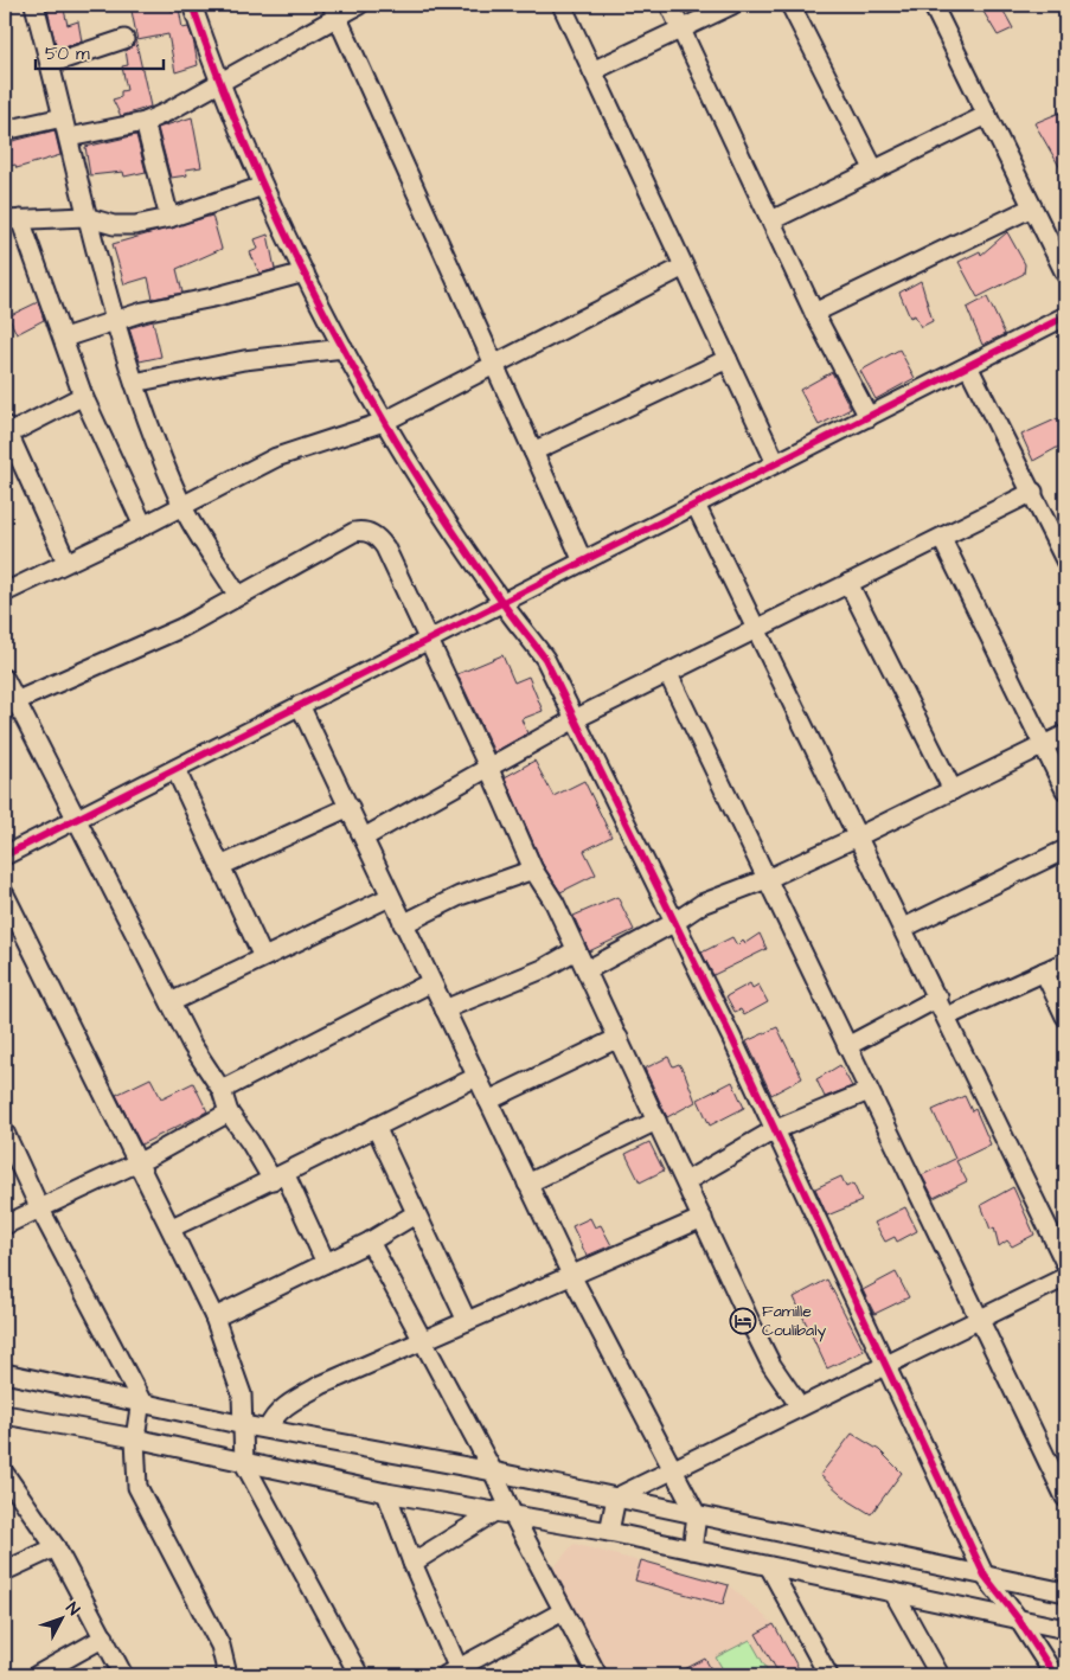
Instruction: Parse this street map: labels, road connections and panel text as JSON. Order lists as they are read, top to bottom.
{
  "places": {
    "hotel": ["Famille Coulibaly"]
  },
  "scale_bar": "50 m",
  "north": "top right"
}
